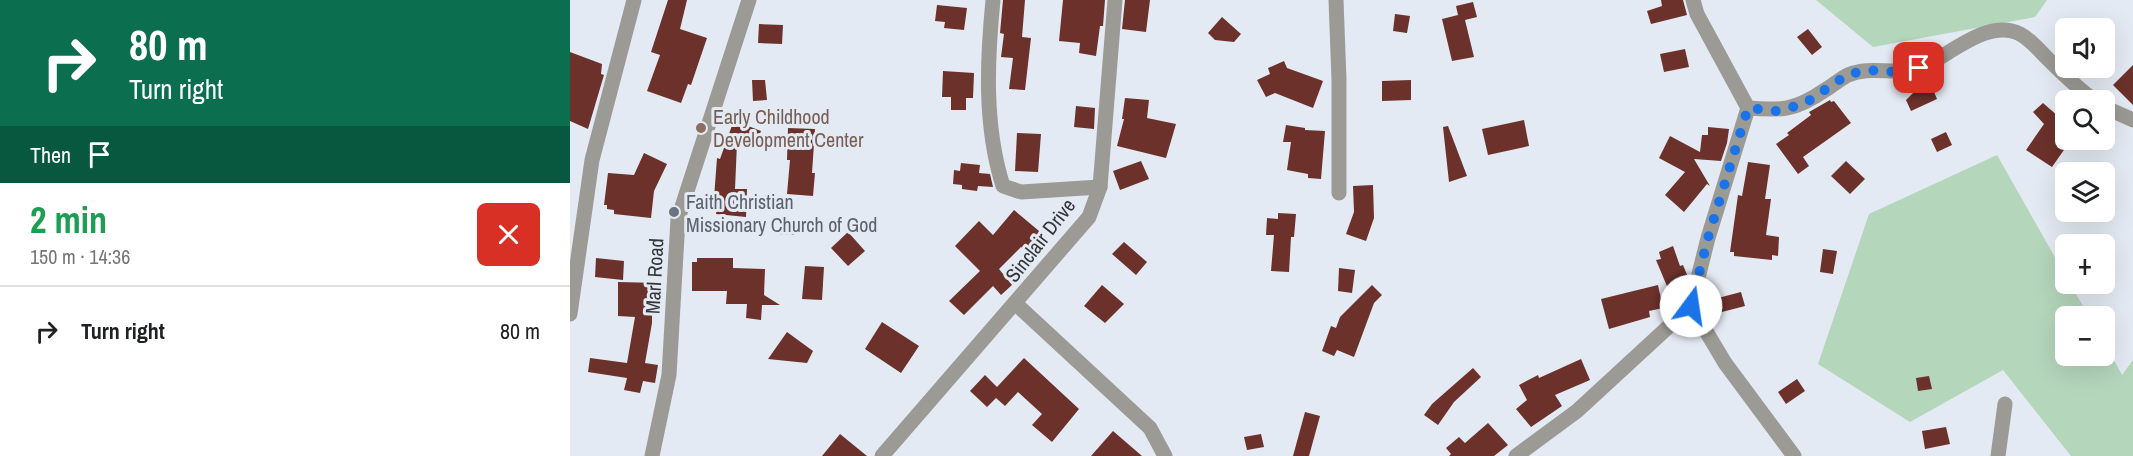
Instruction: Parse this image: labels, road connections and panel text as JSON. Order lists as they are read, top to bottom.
{
  "streets": {
    "street": ["Sinclair Drive", "Marl Road"]
  },
  "places": ["Early Childhood Development Center", "Faith Christian Missionary Church of God"],
  "page": {
    "turn": ["80 m", "Turn right"],
    "map_buttons": ["+", "−"],
    "then": "Then",
    "heading": ["2 min", "150 m · 14:36"],
    "list": [
      {
        "name": "Turn right",
        "value": "80 m"
      }
    ]
  }
}
